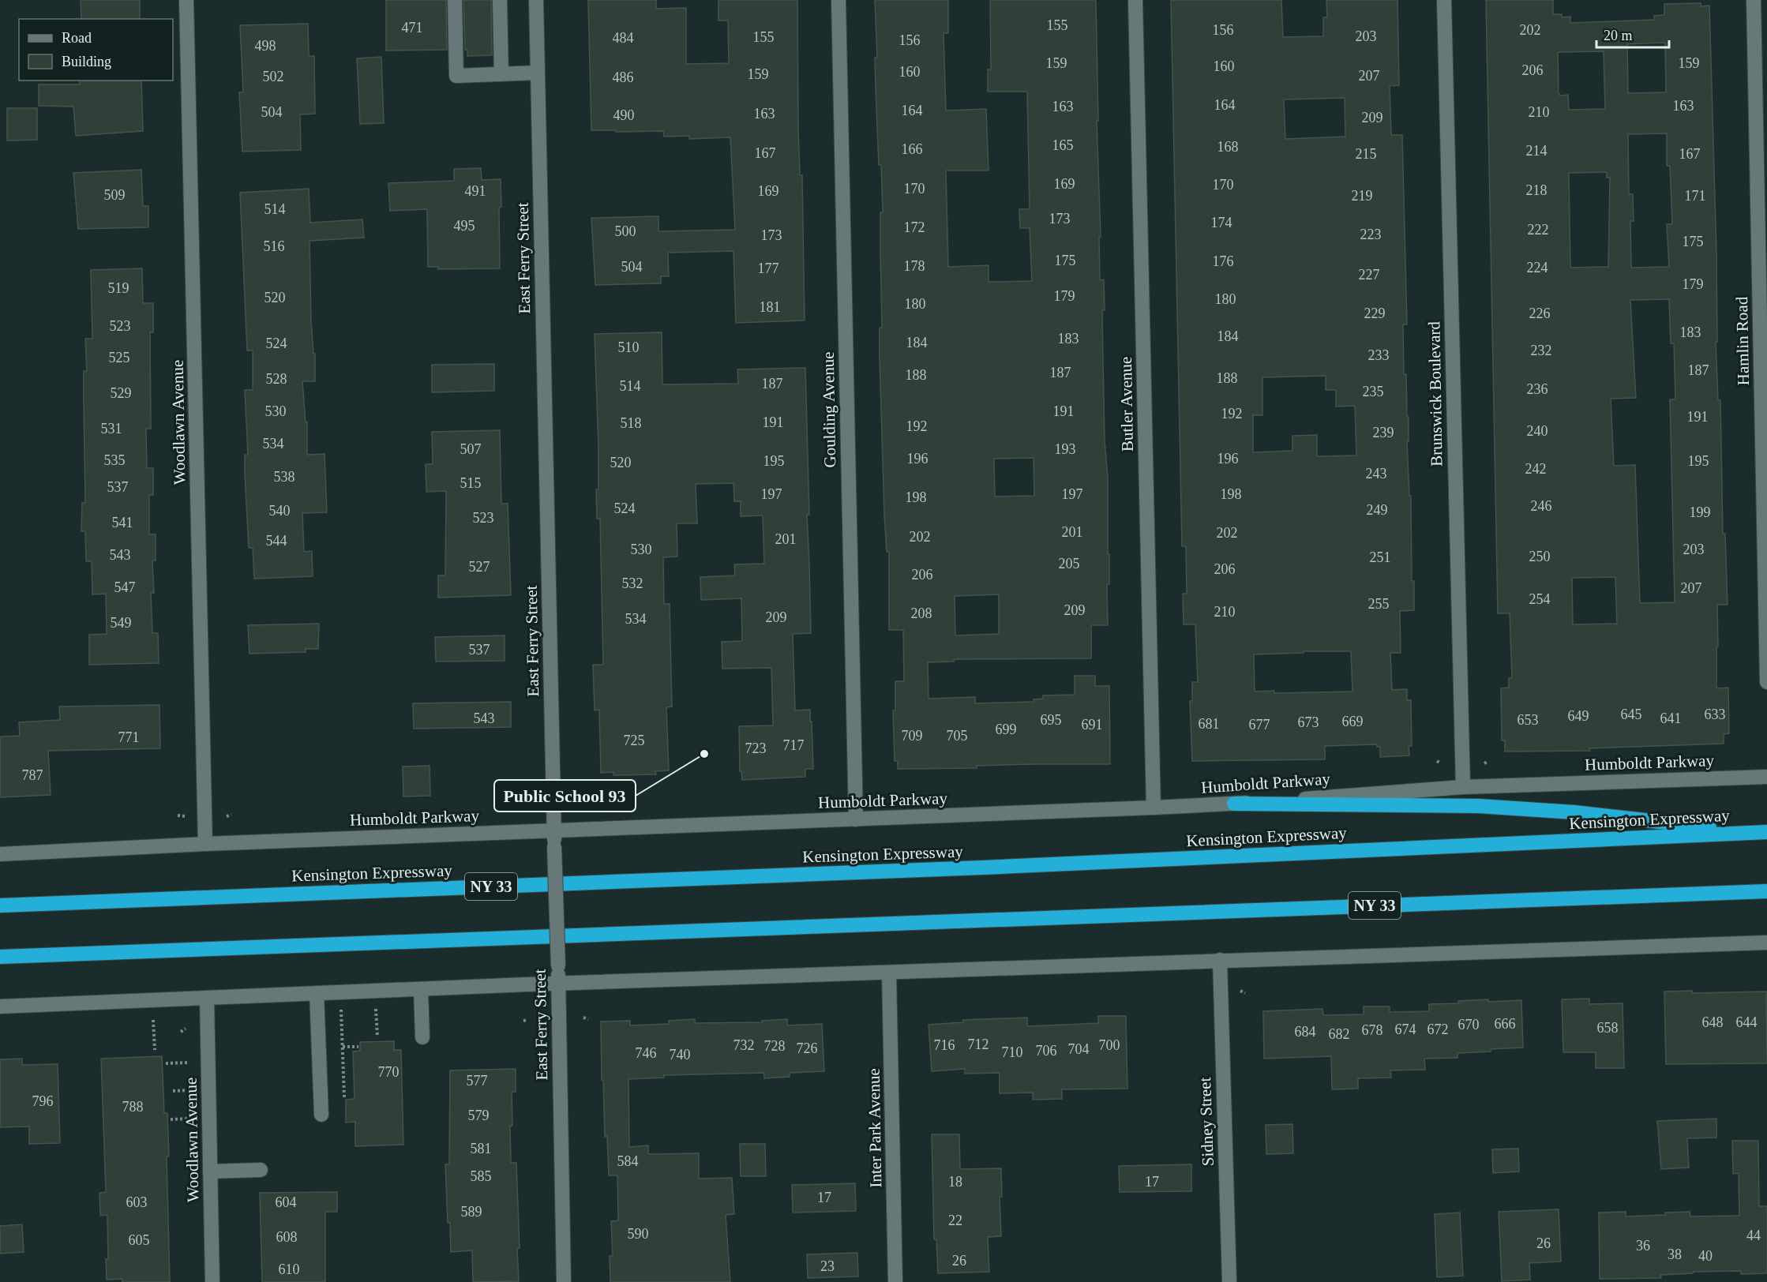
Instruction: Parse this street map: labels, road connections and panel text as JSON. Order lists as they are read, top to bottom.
{
  "streets": {
    "highway": ["Kensington Expressway", "NY 33"],
    "street": [
      "East Ferry Street",
      "Hamlin Road",
      "Brunswick Boulevard",
      "Butler Avenue",
      "Goulding Avenue",
      "Woodlawn Avenue",
      "Humboldt Parkway",
      "Sidney Street",
      "Inter Park Avenue"
    ]
  },
  "crossings": [
    ["East Ferry Street", "Humboldt Parkway"],
    ["Brunswick Boulevard", "Humboldt Parkway"],
    ["Butler Avenue", "Humboldt Parkway"],
    ["Goulding Avenue", "Humboldt Parkway"],
    ["Woodlawn Avenue", "Humboldt Parkway"]
  ],
  "places": ["Public School 93"],
  "house_numbers": [
    "155",
    "471",
    "156",
    "202",
    "203",
    "155",
    "484",
    "156",
    "498",
    "159",
    "159",
    "160",
    "206",
    "160",
    "159",
    "207",
    "502",
    "486",
    "164",
    "163",
    "163",
    "164",
    "504",
    "210",
    "163",
    "490",
    "209",
    "165",
    "168",
    "166",
    "214",
    "167",
    "215",
    "167",
    "169",
    "170",
    "170",
    "218",
    "491",
    "169",
    "509",
    "219",
    "171",
    "514",
    "173",
    "174",
    "495",
    "172",
    "222",
    "500",
    "223",
    "173",
    "175",
    "516",
    "175",
    "176",
    "178",
    "504",
    "224",
    "177",
    "227",
    "179",
    "519",
    "179",
    "520",
    "180",
    "180",
    "181",
    "229",
    "226",
    "523",
    "183",
    "184",
    "183",
    "184",
    "524",
    "510",
    "232",
    "233",
    "525",
    "187",
    "187",
    "188",
    "188",
    "528",
    "187",
    "514",
    "236",
    "235",
    "529",
    "530",
    "191",
    "192",
    "191",
    "191",
    "518",
    "192",
    "531",
    "240",
    "239",
    "534",
    "507",
    "193",
    "196",
    "196",
    "535",
    "195",
    "195",
    "520",
    "242",
    "243",
    "538",
    "515",
    "537",
    "197",
    "197",
    "198",
    "198",
    "246",
    "524",
    "249",
    "540",
    "199",
    "523",
    "541",
    "201",
    "202",
    "202",
    "201",
    "544",
    "530",
    "203",
    "543",
    "250",
    "251",
    "205",
    "527",
    "206",
    "206",
    "532",
    "547",
    "207",
    "254",
    "255",
    "209",
    "210",
    "208",
    "209",
    "534",
    "549",
    "537",
    "645",
    "633",
    "649",
    "543",
    "641",
    "695",
    "653",
    "669",
    "673",
    "681",
    "691",
    "677",
    "699",
    "709",
    "705",
    "771",
    "725",
    "717",
    "723",
    "787",
    "648",
    "644",
    "666",
    "670",
    "658",
    "674",
    "672",
    "678",
    "684",
    "682",
    "712",
    "732",
    "716",
    "700",
    "728",
    "726",
    "704",
    "706",
    "710",
    "746",
    "740",
    "770",
    "577",
    "796",
    "788",
    "579",
    "581",
    "584",
    "585",
    "18",
    "17",
    "17",
    "603",
    "604",
    "589",
    "22",
    "590",
    "44",
    "608",
    "605",
    "26",
    "36",
    "38",
    "40",
    "26",
    "23",
    "610"
  ],
  "legend": ["Road", "Building"],
  "scale_bar": "20 m"
}
